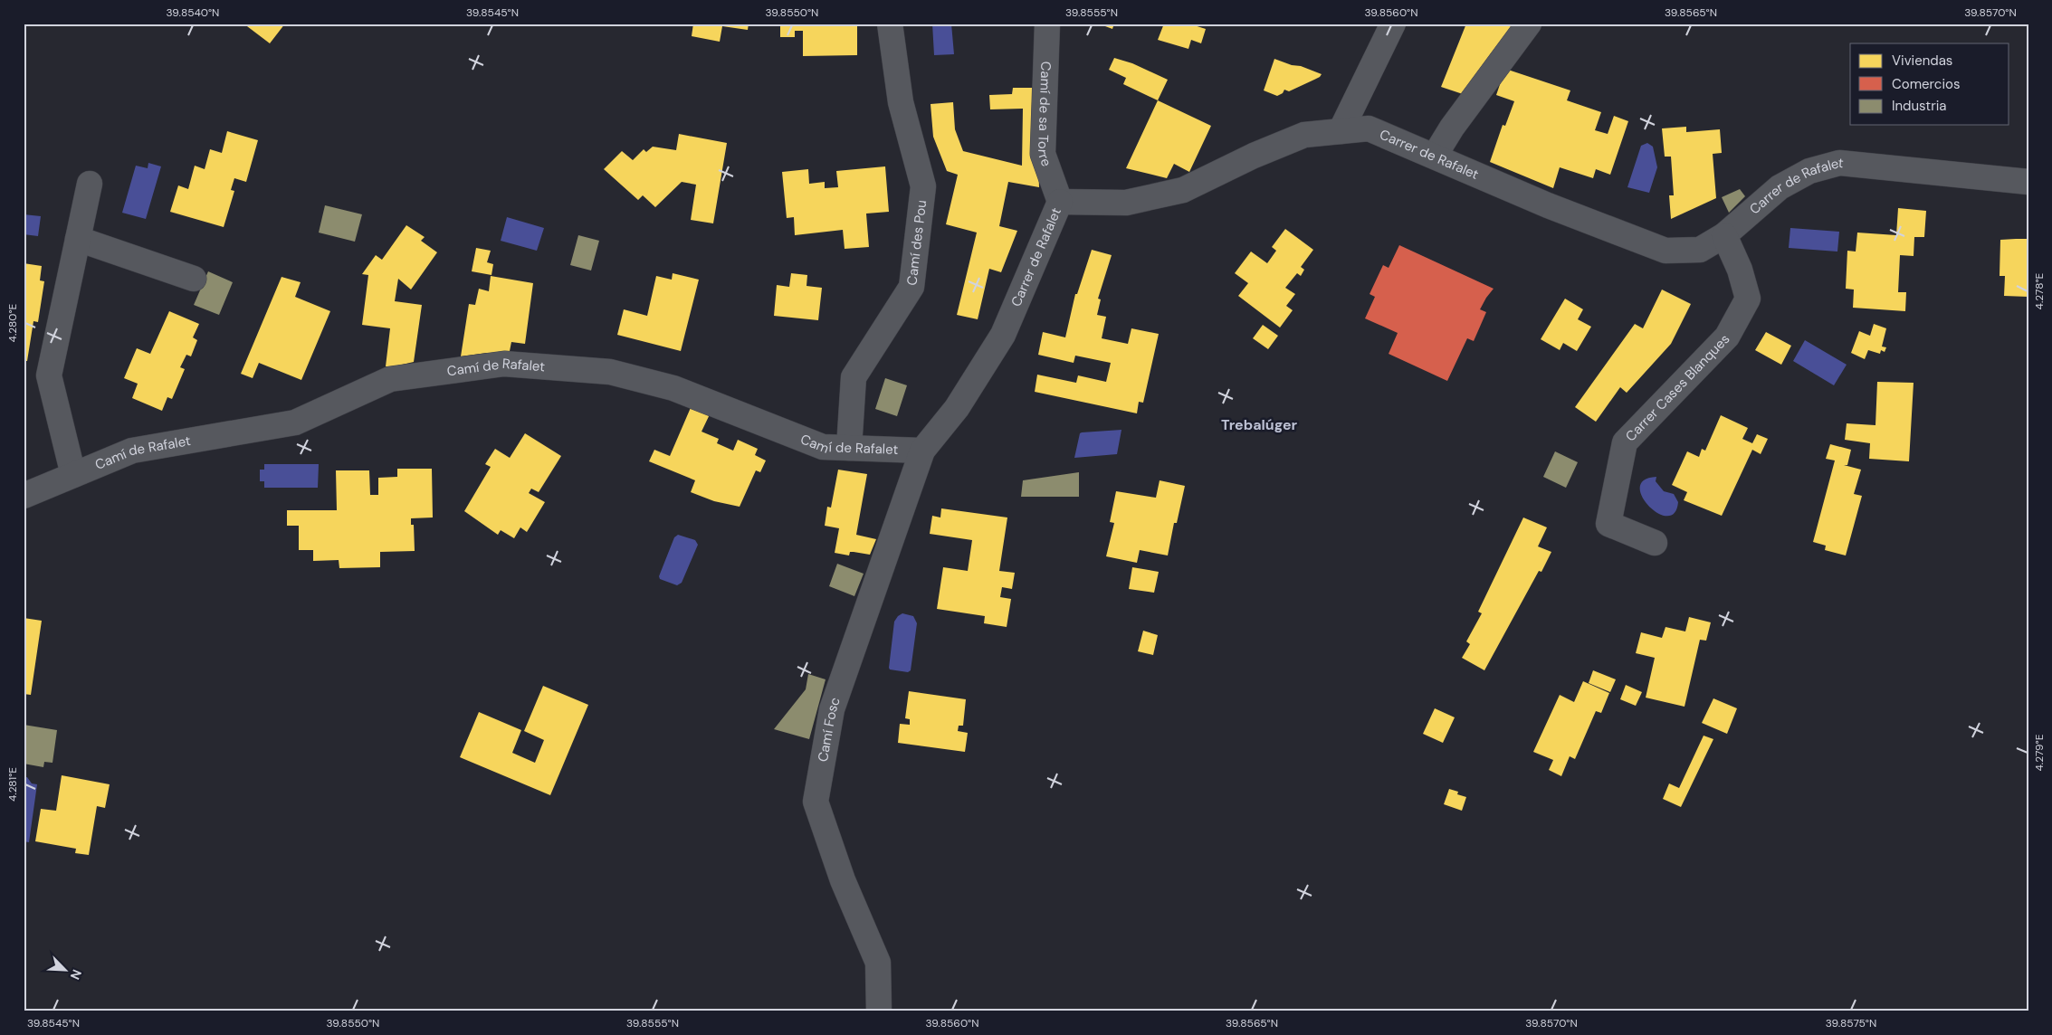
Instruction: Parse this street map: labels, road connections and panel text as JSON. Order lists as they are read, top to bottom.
{
  "streets": {
    "street": [
      "Camí de sa Torre",
      "Carrer de Rafalet",
      "Camí des Pou",
      "Camí de Rafalet",
      "Carrer Cases Blanques",
      "Camí Fosc"
    ]
  },
  "crossings": [
    ["Camí de sa Torre", "Carrer de Rafalet"],
    ["Carrer de Rafalet", "Camí de Rafalet"],
    ["Carrer de Rafalet", "Carrer Cases Blanques"],
    ["Carrer de Rafalet", "Camí Fosc"],
    ["Camí des Pou", "Camí de Rafalet"],
    ["Camí de Rafalet", "Camí Fosc"]
  ],
  "districts": ["Trebalúger"],
  "legend": ["Viviendas", "Comercios", "Industria"],
  "north": "bottom right",
  "coordinates": [
    "39.8540°N",
    "39.8545°N",
    "39.8550°N",
    "39.8555°N",
    "39.8560°N",
    "39.8565°N",
    "39.8570°N",
    "4.278°E",
    "4.280°E",
    "4.279°E",
    "4.281°E",
    "39.8575°N"
  ]
}
